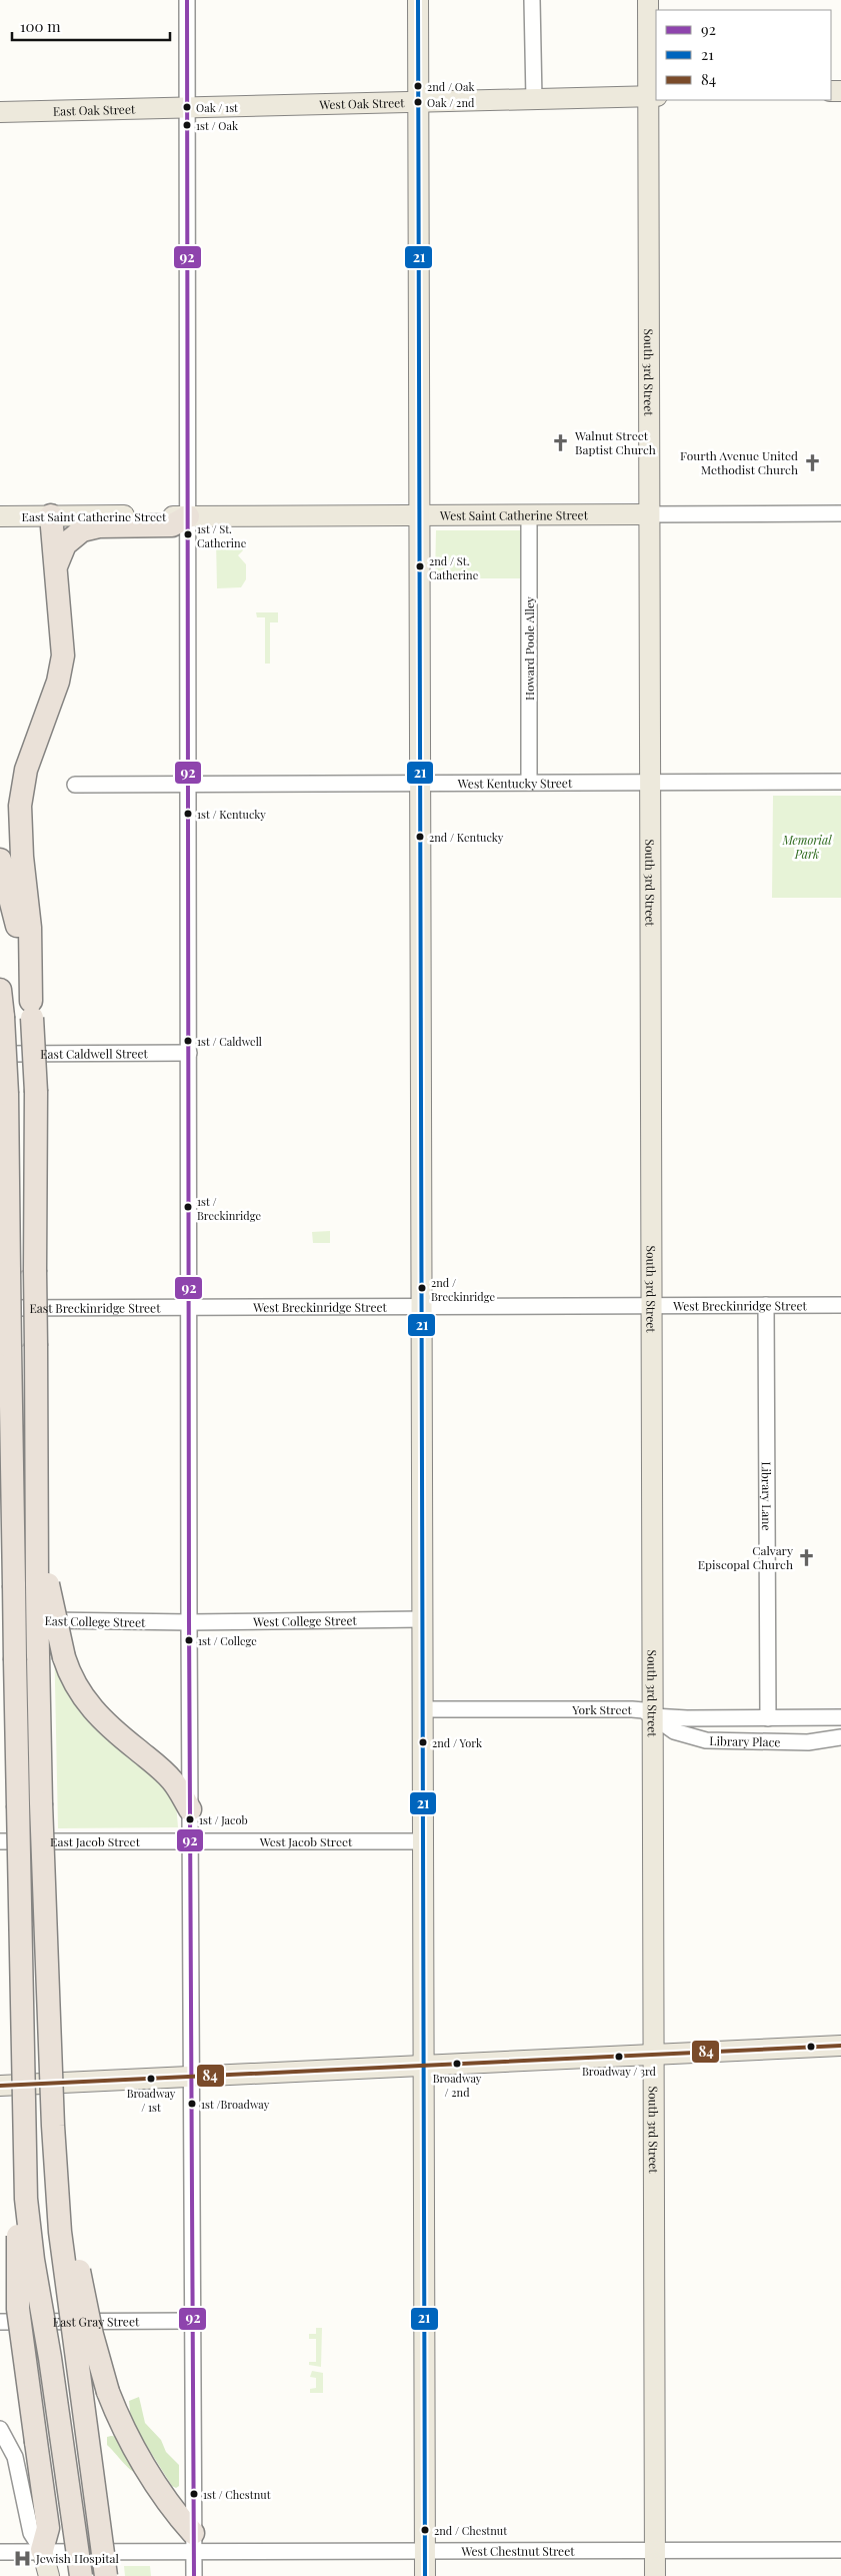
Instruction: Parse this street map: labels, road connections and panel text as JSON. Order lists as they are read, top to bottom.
{
  "streets": {
    "main road": [
      "West Oak Street",
      "East Oak Street",
      "South 3rd Street",
      "West Saint Catherine Street",
      "East Saint Catherine Street"
    ],
    "street": [
      "Howard Poole Alley",
      "West Kentucky Street",
      "East Caldwell Street",
      "West Breckinridge Street",
      "East Breckinridge Street",
      "Library Lane",
      "East College Street",
      "West College Street",
      "York Street",
      "Library Place",
      "East Jacob Street",
      "West Jacob Street",
      "East Gray Street",
      "West Chestnut Street"
    ]
  },
  "crossings": [
    ["West Oak Street", "East Oak Street"],
    ["West Oak Street", "South 3rd Street"],
    ["South 3rd Street", "West Saint Catherine Street"],
    ["South 3rd Street", "West Kentucky Street"],
    ["South 3rd Street", "West Breckinridge Street"],
    ["South 3rd Street", "York Street"],
    ["South 3rd Street", "Library Place"],
    ["South 3rd Street", "West Chestnut Street"],
    ["West Saint Catherine Street", "East Saint Catherine Street"],
    ["West Saint Catherine Street", "Howard Poole Alley"],
    ["Howard Poole Alley", "West Kentucky Street"],
    ["West Breckinridge Street", "East Breckinridge Street"],
    ["West Breckinridge Street", "Library Lane"],
    ["Library Lane", "York Street"],
    ["East College Street", "West College Street"],
    ["York Street", "Library Place"],
    ["East Jacob Street", "West Jacob Street"]
  ],
  "parks": ["Memorial Park"],
  "places": {
    "other": [
      "2nd / Oak",
      "Oak / 2nd",
      "Oak / 1st",
      "1st / Oak",
      "1st / St. Catherine",
      "2nd / St. Catherine",
      "1st / Kentucky",
      "2nd / Kentucky",
      "1st / Caldwell",
      "1st / Breckinridge",
      "2nd / Breckinridge",
      "1st / College",
      "2nd / York",
      "1st / Jacob",
      "Broadway / 3rd",
      "Broadway / 2nd",
      "Broadway / 1st",
      "1st /Broadway",
      "1st / Chestnut",
      "2nd / Chestnut"
    ],
    "church": ["Walnut Street Baptist Church", "Fourth Avenue United Methodist Church", "Calvary Episcopal Church"],
    "hospital": ["Jewish Hospital"]
  },
  "lines": ["transit line 92", "transit line 21", "transit line 84"],
  "legend": ["92", "21", "84"],
  "scale_bar": "100 m"
}
